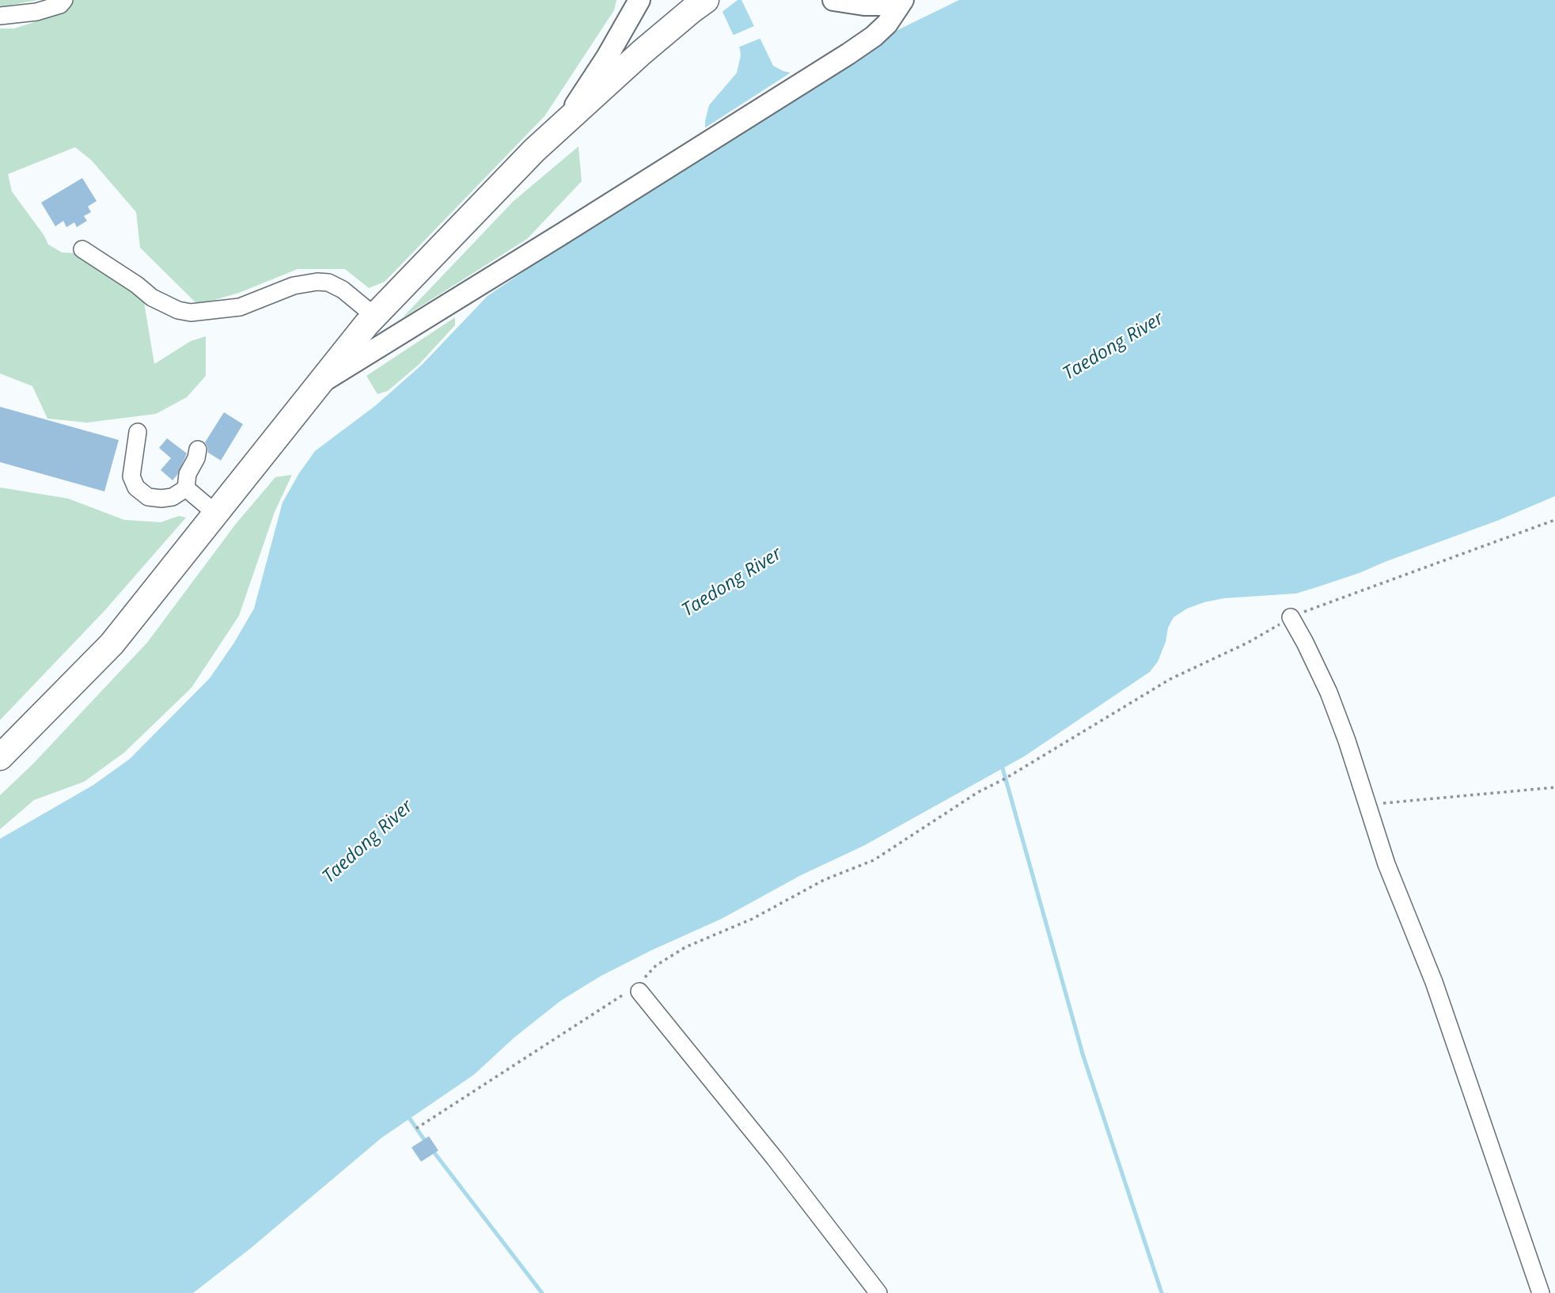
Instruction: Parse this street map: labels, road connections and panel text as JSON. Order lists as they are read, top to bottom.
{
  "water": ["Taedong River"]
}
